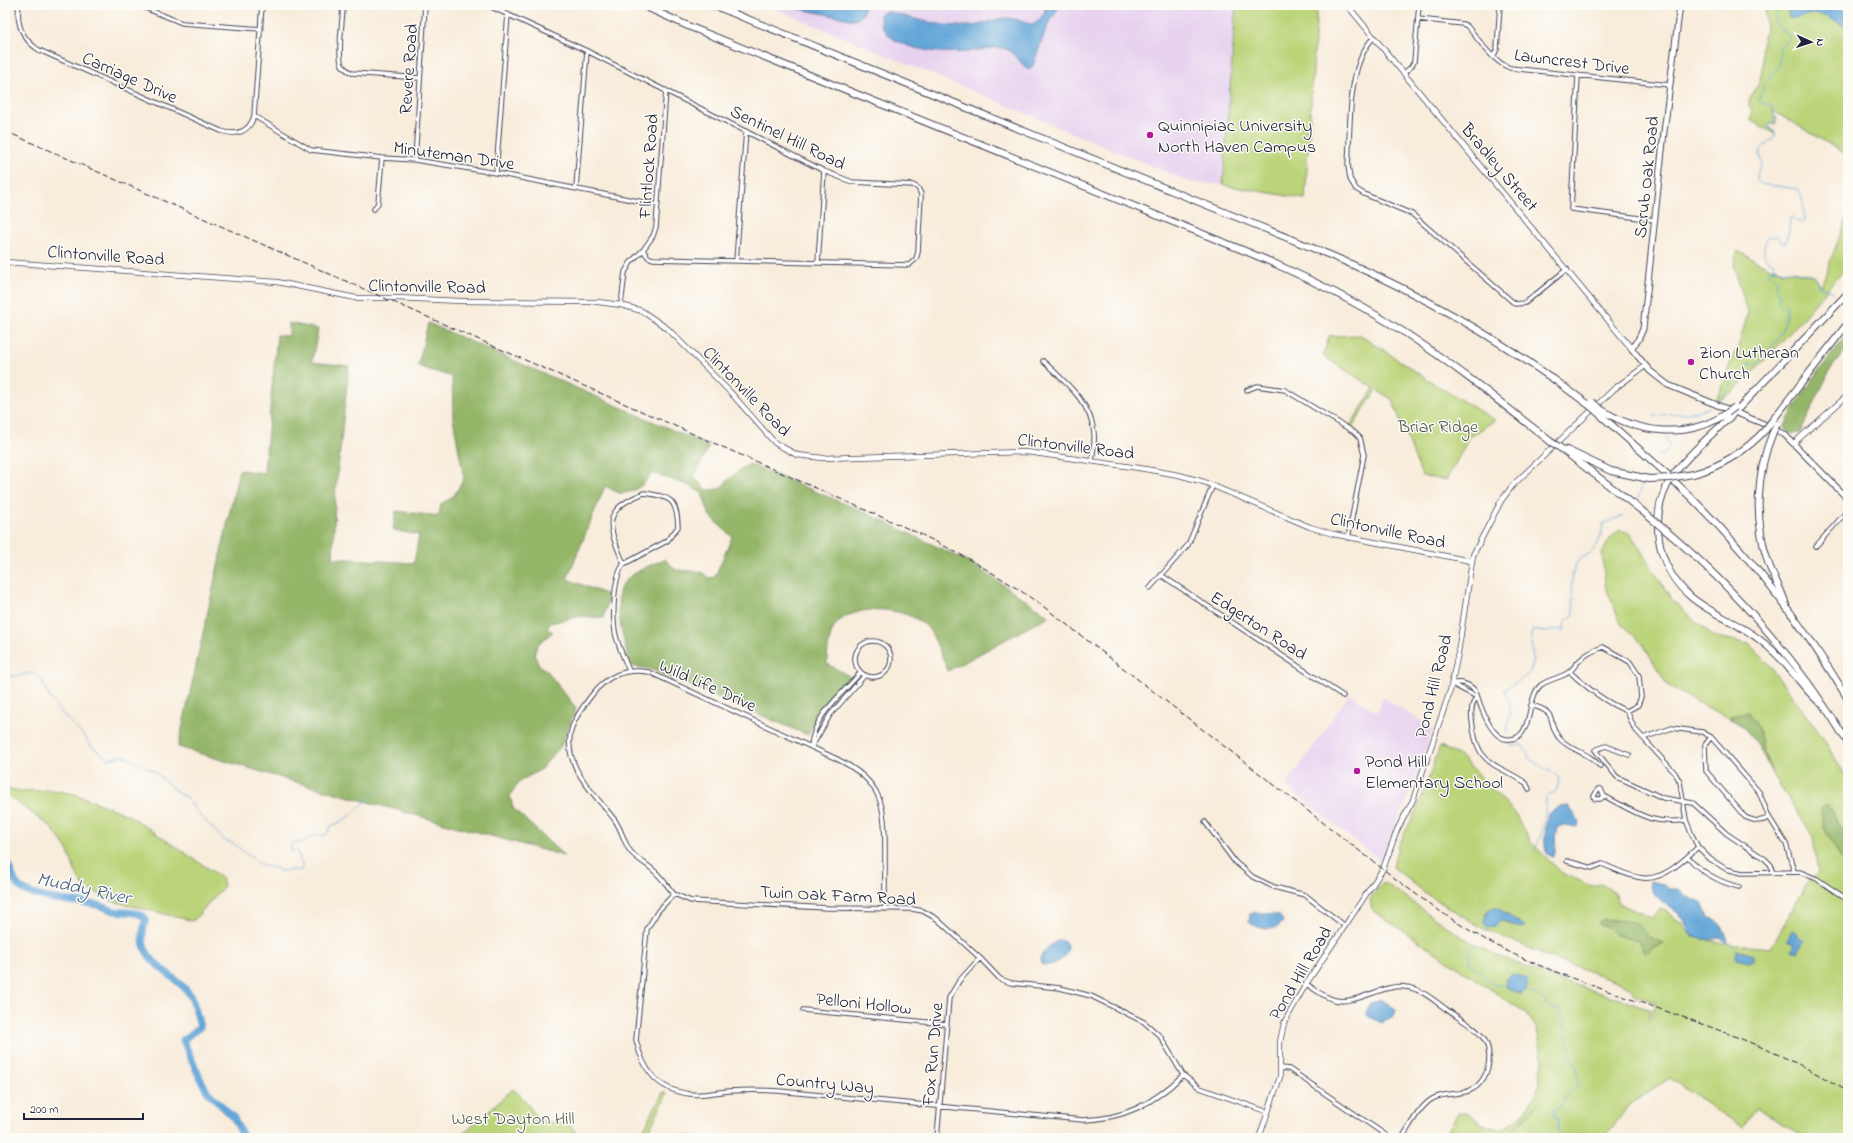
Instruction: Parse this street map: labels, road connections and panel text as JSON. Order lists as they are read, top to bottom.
{
  "streets": {
    "main road": ["Scrub Oak Road"],
    "street": [
      "Lawncrest Drive",
      "Revere Road",
      "Carriage Drive",
      "Sentinel Hill Road",
      "Minuteman Drive",
      "Flintlock Road",
      "Bradley Street",
      "Clintonville Road",
      "Edgerton Road",
      "Wild Life Drive",
      "Pond Hill Road",
      "Twin Oak Farm Road",
      "Pelloni Hollow",
      "Fox Run Drive",
      "Country Way"
    ]
  },
  "crossings": [
    ["Lawncrest Drive", "Scrub Oak Road"],
    ["Revere Road", "Minuteman Drive"],
    ["Carriage Drive", "Minuteman Drive"],
    ["Sentinel Hill Road", "Flintlock Road"],
    ["Minuteman Drive", "Flintlock Road"],
    ["Flintlock Road", "Clintonville Road"],
    ["Bradley Street", "Scrub Oak Road"],
    ["Clintonville Road", "Pond Hill Road"],
    ["Wild Life Drive", "Twin Oak Farm Road"],
    ["Wild Life Drive", "Country Way"],
    ["Twin Oak Farm Road", "Fox Run Drive"],
    ["Twin Oak Farm Road", "Country Way"],
    ["Pelloni Hollow", "Fox Run Drive"],
    ["Fox Run Drive", "Country Way"]
  ],
  "water": ["Muddy River"],
  "parks": ["Briar Ridge", "West Dayton Hill"],
  "places": ["Quinnipiac University North Haven Campus", "Zion Lutheran Church", "Pond Hill Elementary School"],
  "scale_bar": "200 m",
  "north": "right"
}
